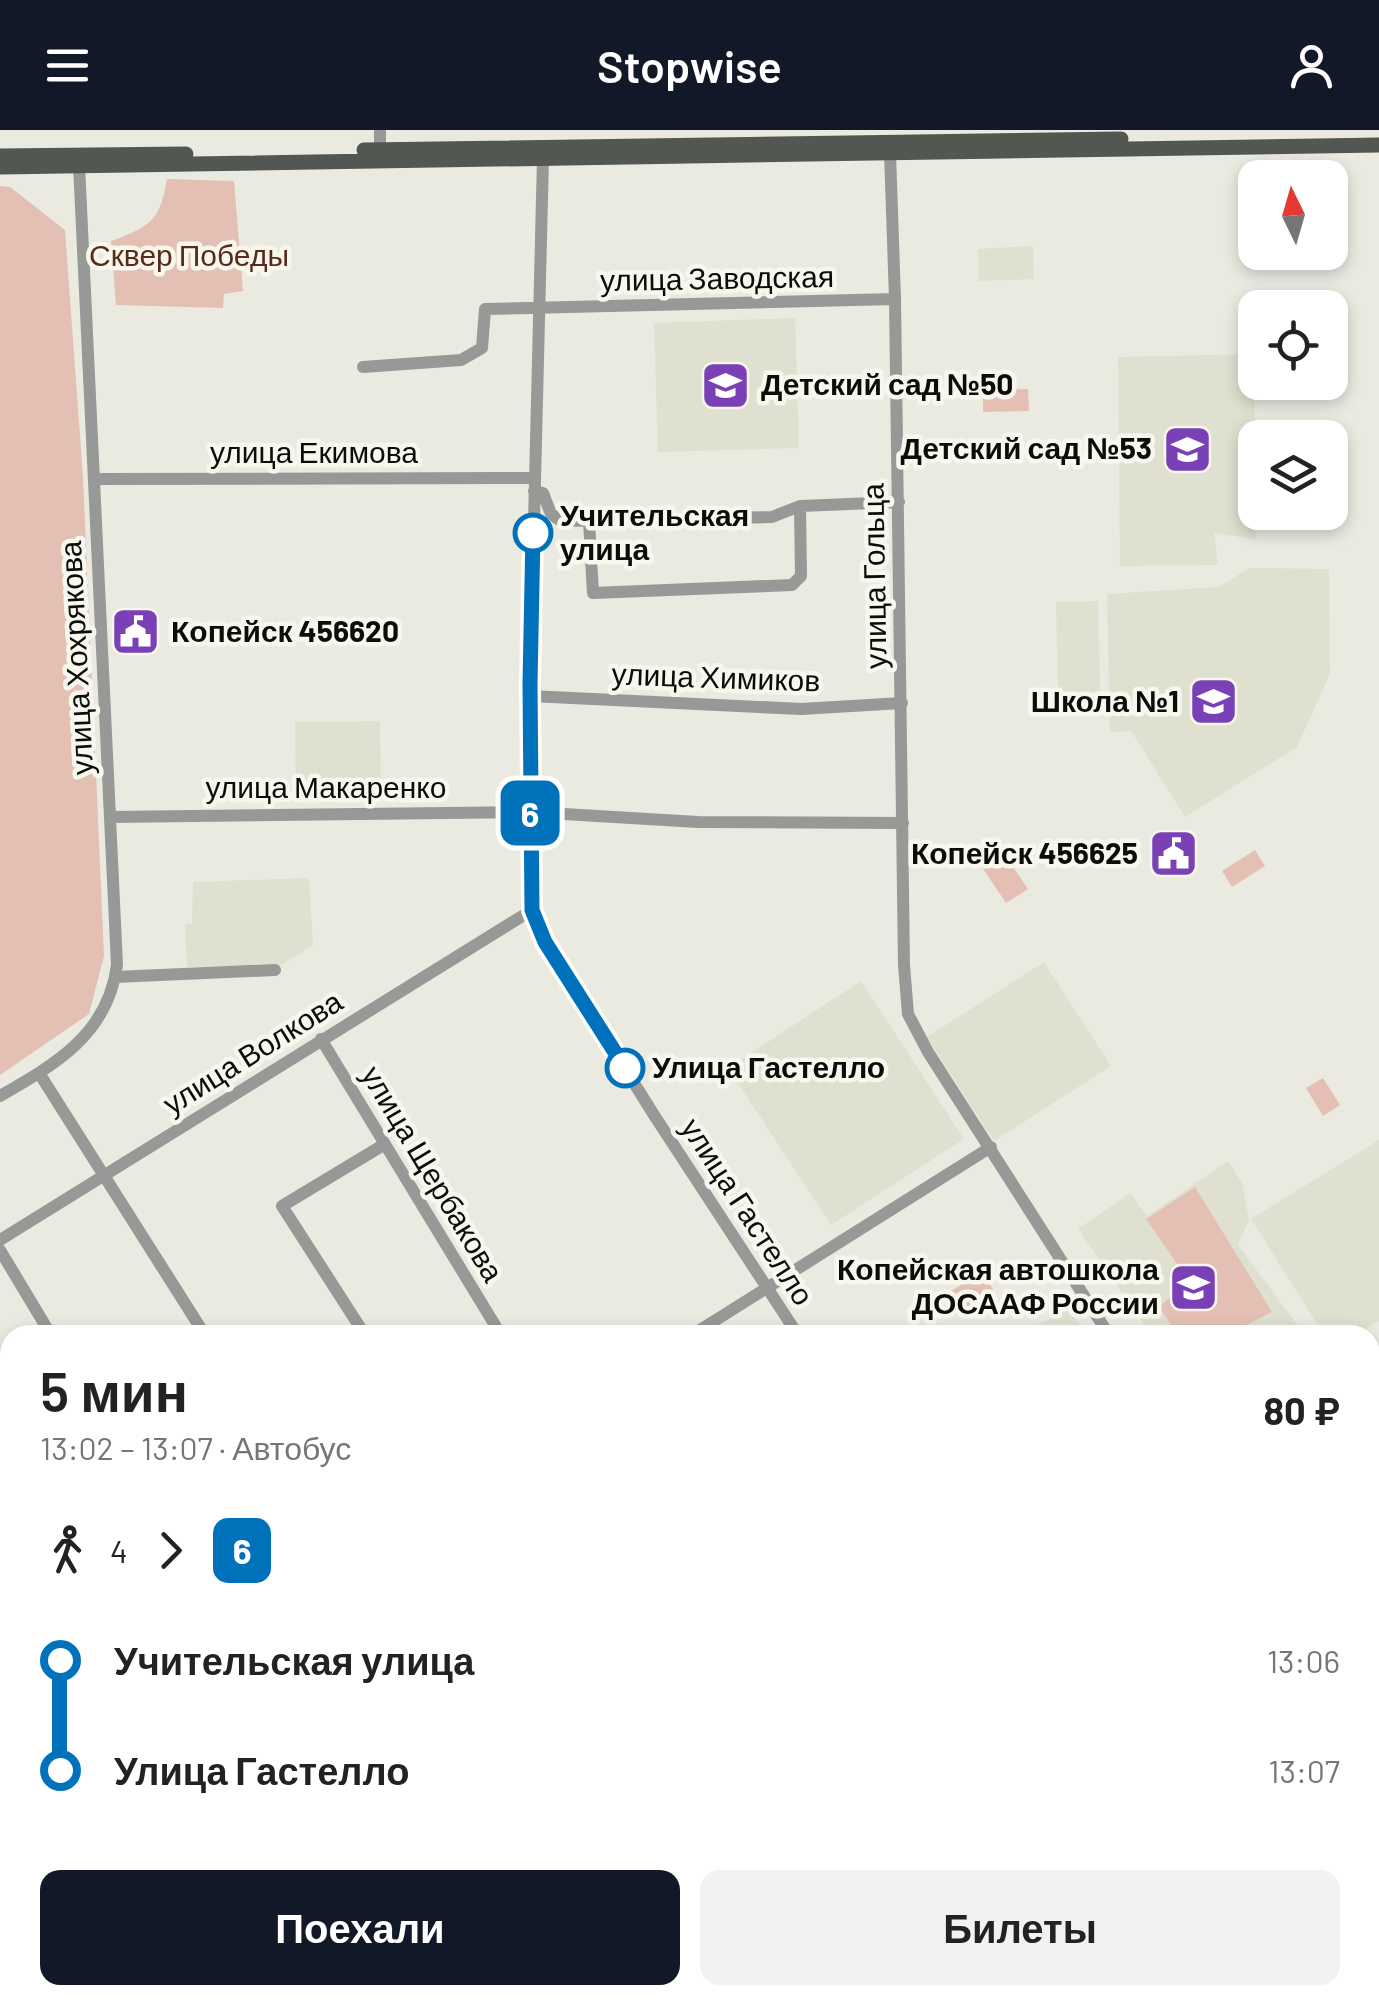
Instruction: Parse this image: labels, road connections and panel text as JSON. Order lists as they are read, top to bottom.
{
  "streets": {
    "street": [
      "улица Заводская",
      "улица Екимова",
      "улица Гольца",
      "улица Хохрякова",
      "улица Химиков",
      "улица Макаренко",
      "улица Волкова",
      "улица Щербакова",
      "улица Гастелло"
    ]
  },
  "crossings": [
    ["улица Заводская", "улица Гольца"],
    ["улица Екимова", "улица Хохрякова"],
    ["улица Гольца", "улица Химиков"],
    ["улица Гольца", "улица Макаренко"],
    ["улица Хохрякова", "улица Макаренко"],
    ["улица Волкова", "улица Щербакова"],
    ["улица Волкова", "улица Гастелло"]
  ],
  "parks": ["Сквер Победы"],
  "places": {
    "school or university": [
      "Детский сад №50",
      "Детский сад №53",
      "Школа №1",
      "Копейская автошкола ДОСААФ России"
    ],
    "other": ["Учительская улица", "Улица Гастелло"],
    "public building": ["Копейск 456620", "Копейск 456625"]
  },
  "lines": ["bus line 6"],
  "north": "top",
  "page": {
    "header": "Stopwise",
    "on_map": "6",
    "heading": ["5 мин", "13:02 – 13:07 · Автобус", "80 ₽"],
    "legs": ["4", "6"],
    "list": [
      {
        "name": "Учительская улица",
        "value": "13:06"
      },
      {
        "name": "Улица Гастелло",
        "value": "13:07"
      }
    ],
    "buttons": ["Поехали", "Билеты"]
  }
}
